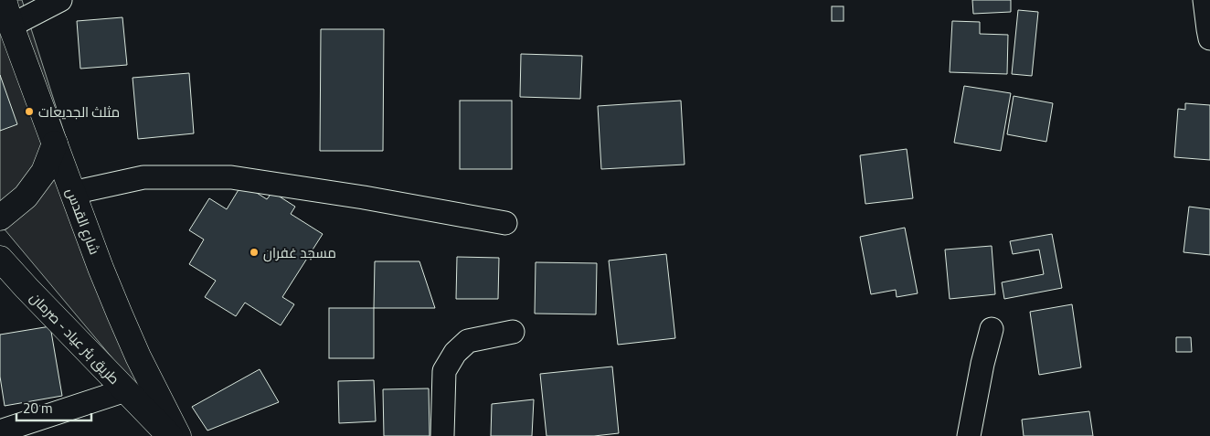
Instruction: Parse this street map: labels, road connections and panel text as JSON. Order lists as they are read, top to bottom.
{
  "streets": {
    "main road": ["شارع القدس", "طريق بئر عياد - صرمان"]
  },
  "places": ["مثلث الجديعات", "مسجد غفران"],
  "scale_bar": "20 m"
}
